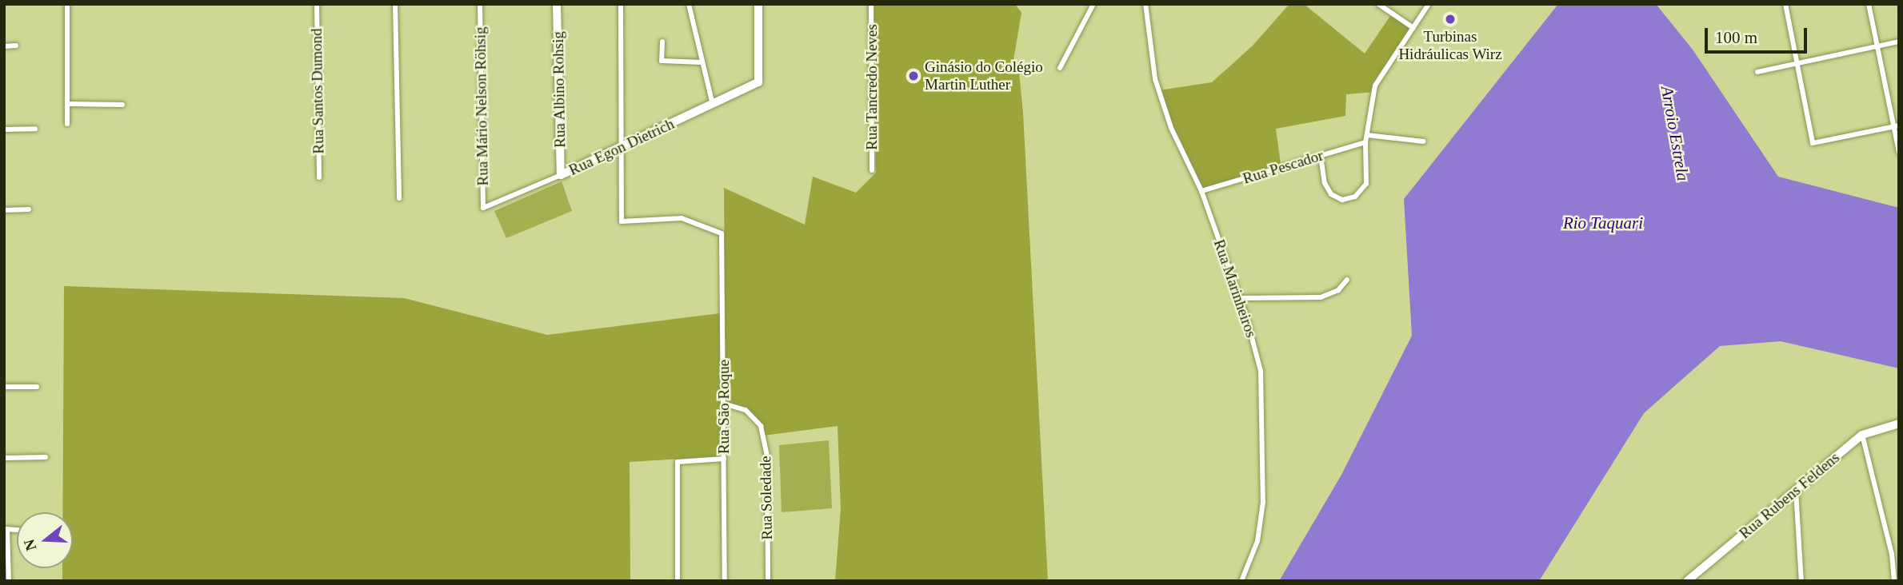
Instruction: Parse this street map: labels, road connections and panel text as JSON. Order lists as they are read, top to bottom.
{
  "streets": {
    "street": [
      "Rua Tancredo Neves",
      "Rua Albino Rohsig",
      "Rua Santos Dumond",
      "Rua Mário Nelson Röhsig",
      "Rua Egon Dietrich",
      "Rua Pescador",
      "Rua Marinheiros",
      "Rua São Roque",
      "Rua Rubens Feldens",
      "Rua Soledade"
    ]
  },
  "crossings": [
    ["Rua Albino Rohsig", "Rua Egon Dietrich"],
    ["Rua Mário Nelson Röhsig", "Rua Egon Dietrich"],
    ["Rua Egon Dietrich", "Rua São Roque"],
    ["Rua Pescador", "Rua Marinheiros"],
    ["Rua São Roque", "Rua Soledade"]
  ],
  "water": ["Arroio Estrela", "Rio Taquari"],
  "places": ["Turbinas Hidráulicas Wirz", "Ginásio do Colégio Martin Luther"],
  "scale_bar": "100 m",
  "north": "left"
}
